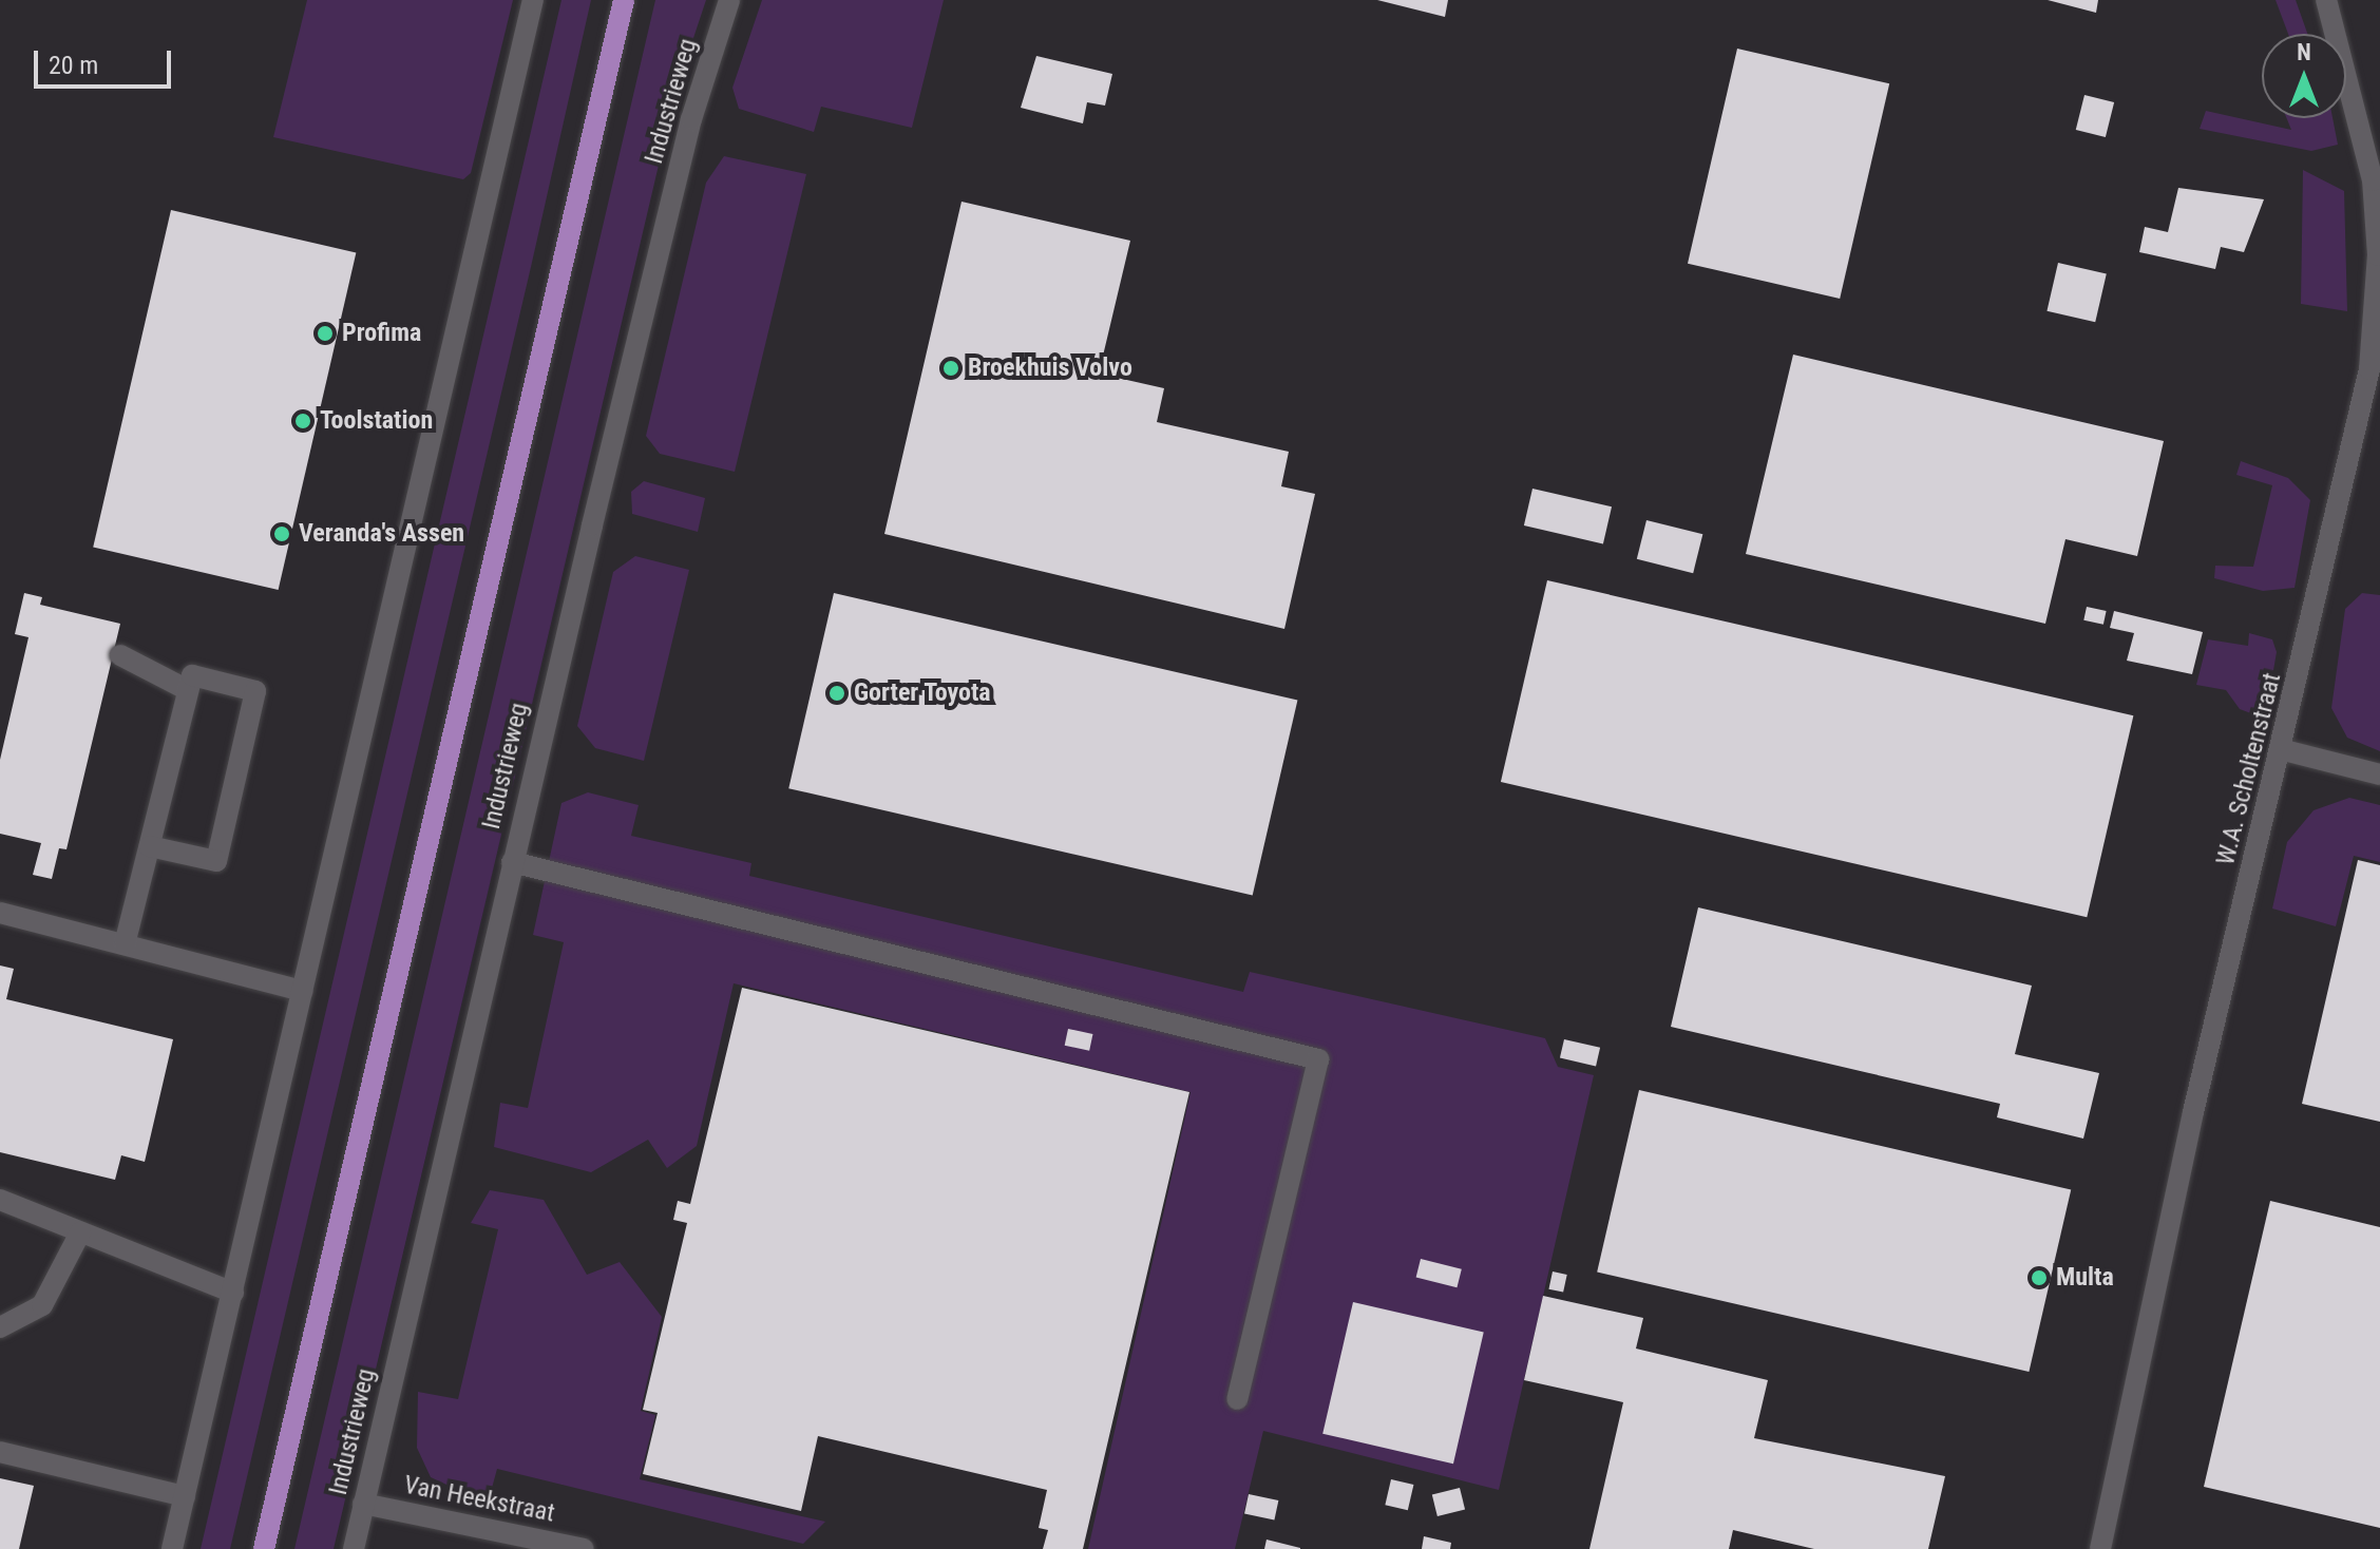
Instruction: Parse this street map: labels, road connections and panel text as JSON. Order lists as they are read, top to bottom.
{
  "streets": {
    "street": ["Industrieweg", "W.A. Scholtenstraat", "Van Heekstraat"]
  },
  "crossings": [
    ["Industrieweg", "Van Heekstraat"]
  ],
  "places": [
    "Profima",
    "Broekhuis Volvo",
    "Toolstation",
    "Veranda's Assen",
    "Gorter Toyota",
    "Multa"
  ],
  "scale_bar": "20 m",
  "north": "top"
}
